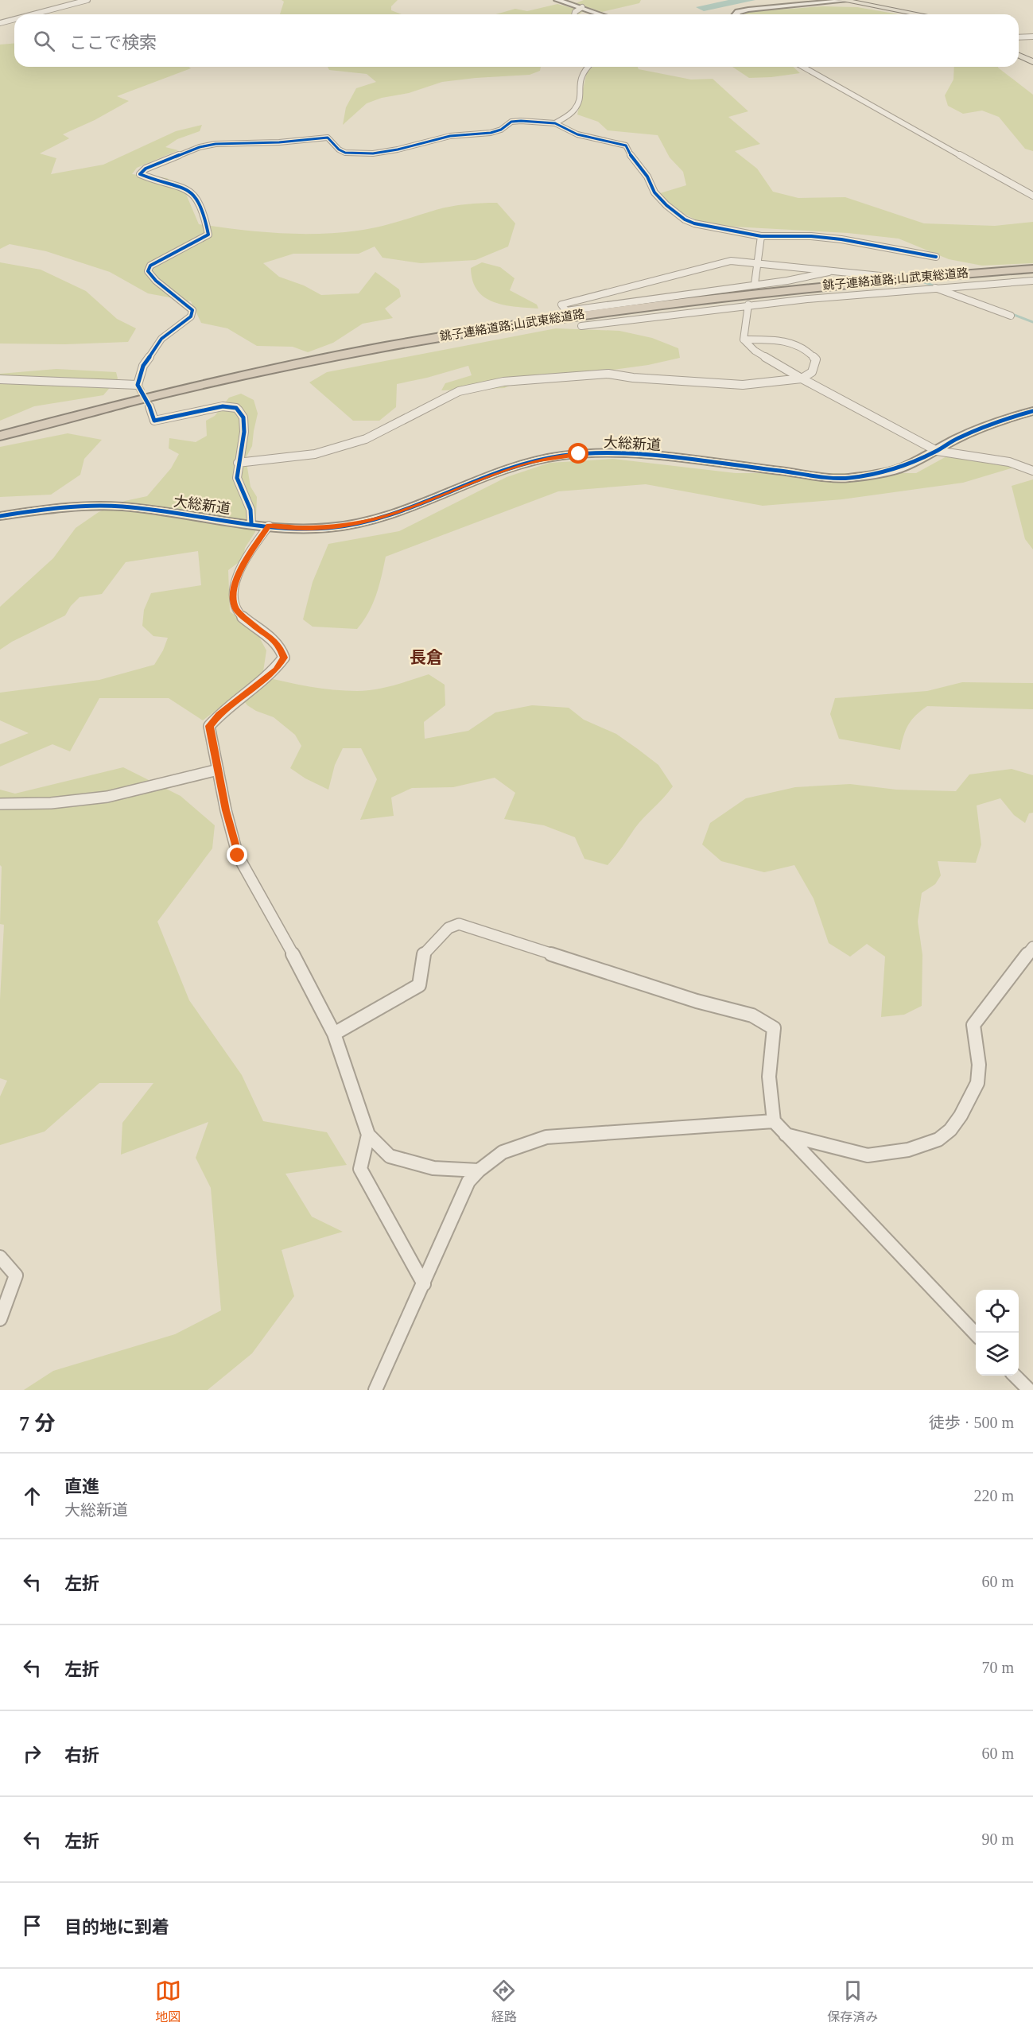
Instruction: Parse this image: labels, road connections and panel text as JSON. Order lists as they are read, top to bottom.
{
  "streets": {
    "highway": ["銚子連絡道路;山武東総道路"],
    "street": ["大総新道"]
  },
  "districts": ["長倉"],
  "page": {
    "search": "ここで検索",
    "heading": ["7 分", "徒歩 · 500 m"],
    "list": [
      ["直進", "大総新道", "220 m"],
      ["左折", "60 m"],
      ["左折", "70 m"],
      ["右折", "60 m"],
      ["左折", "90 m"],
      "目的地に到着"
    ],
    "nav": ["地図", "経路", "保存済み"]
  }
}
